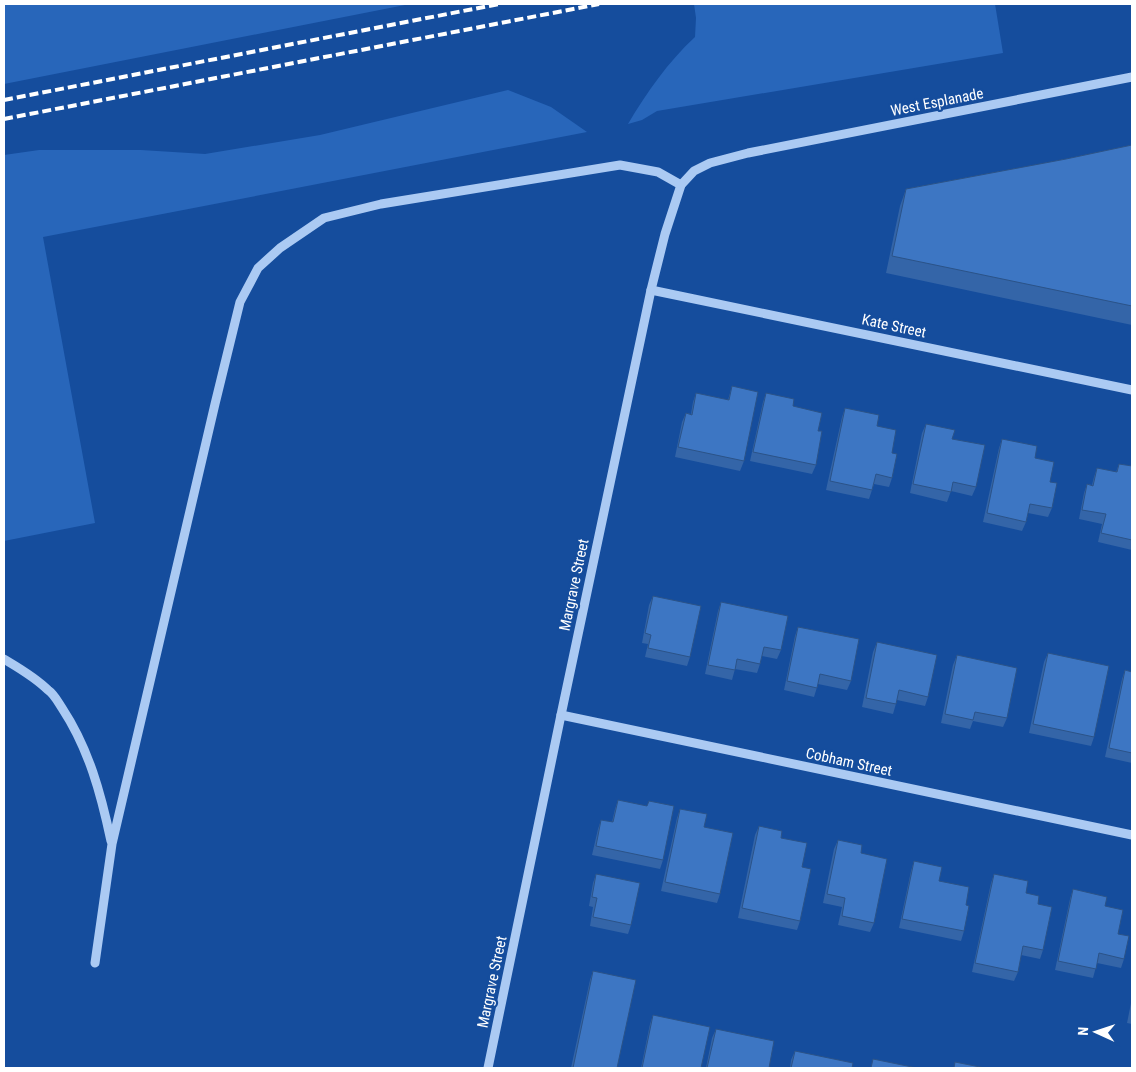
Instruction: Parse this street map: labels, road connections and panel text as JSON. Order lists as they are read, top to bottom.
{
  "streets": {
    "street": [
      "West Esplanade",
      "Kate Street",
      "Margrave Street",
      "Cobham Street"
    ]
  },
  "crossings": [
    ["West Esplanade", "Margrave Street"],
    ["Kate Street", "Margrave Street"],
    ["Margrave Street", "Cobham Street"]
  ],
  "north": "left"
}
